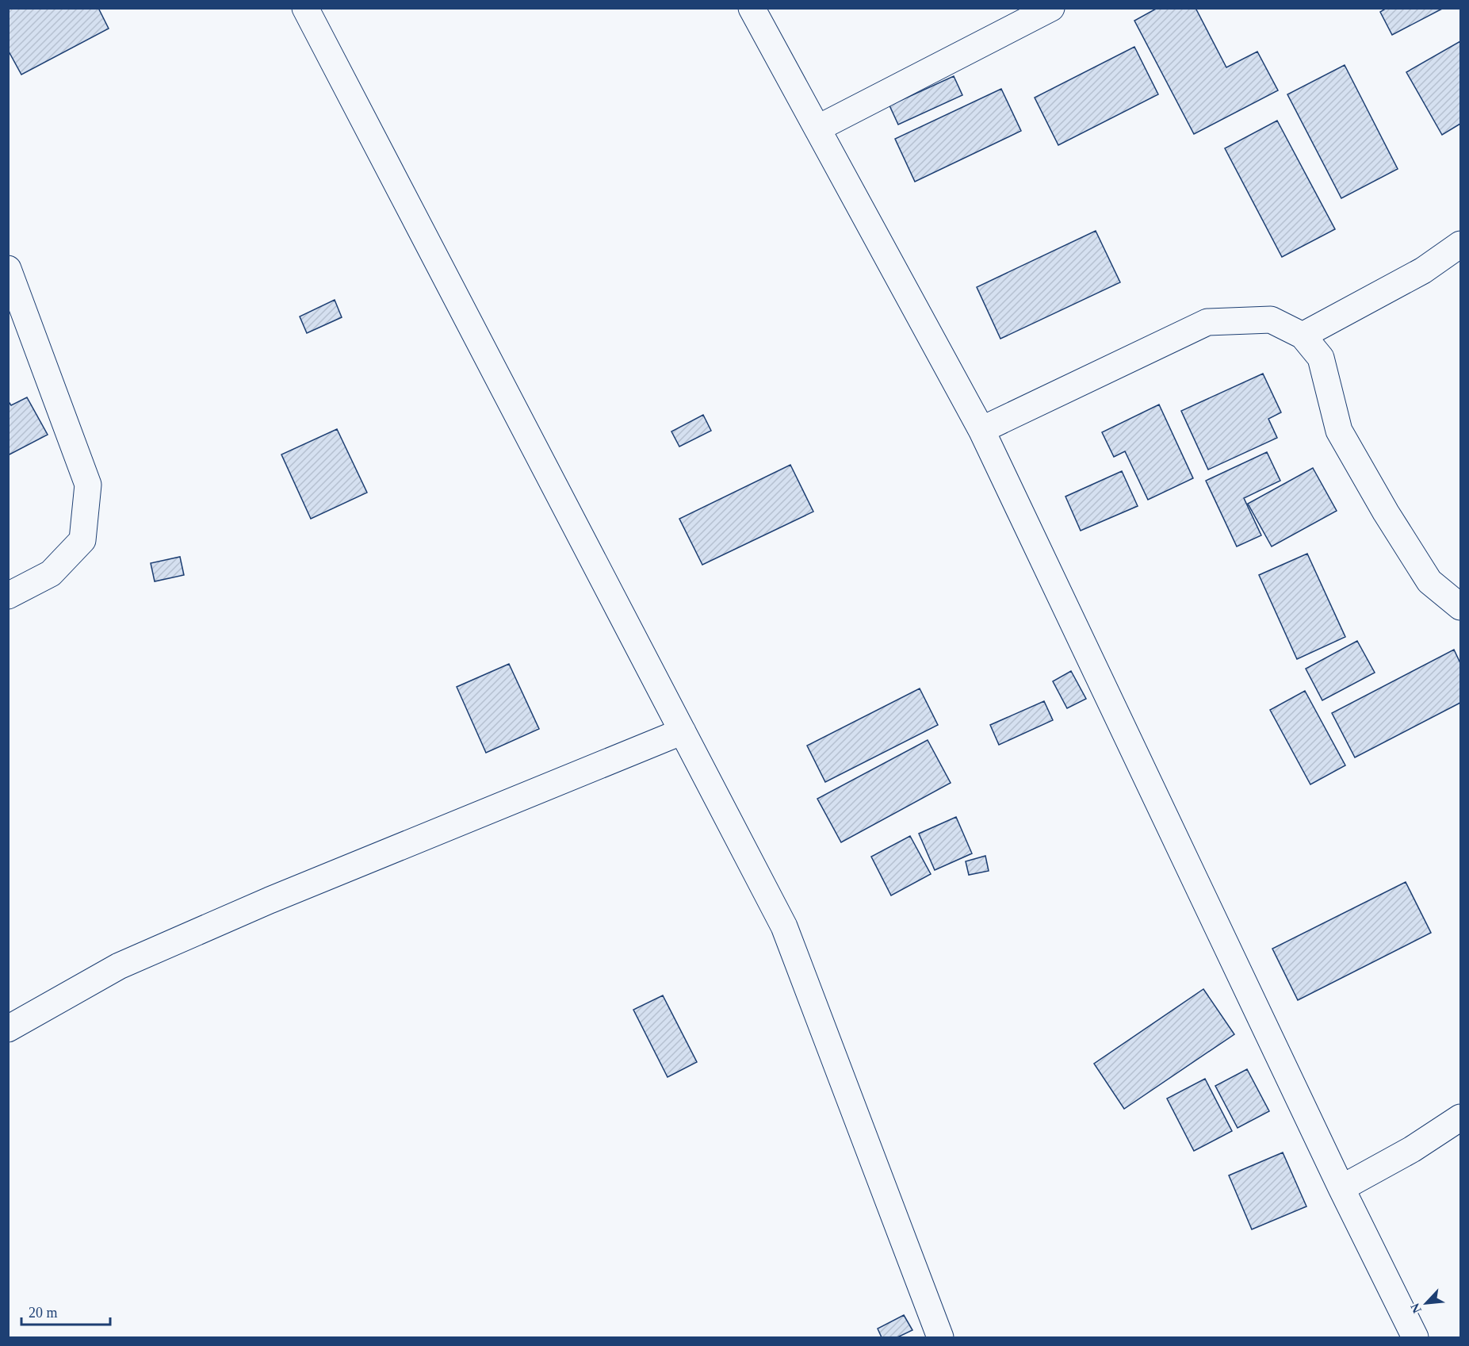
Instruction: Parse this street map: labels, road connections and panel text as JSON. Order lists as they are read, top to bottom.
{
  "scale_bar": "20 m",
  "north": "bottom left"
}
